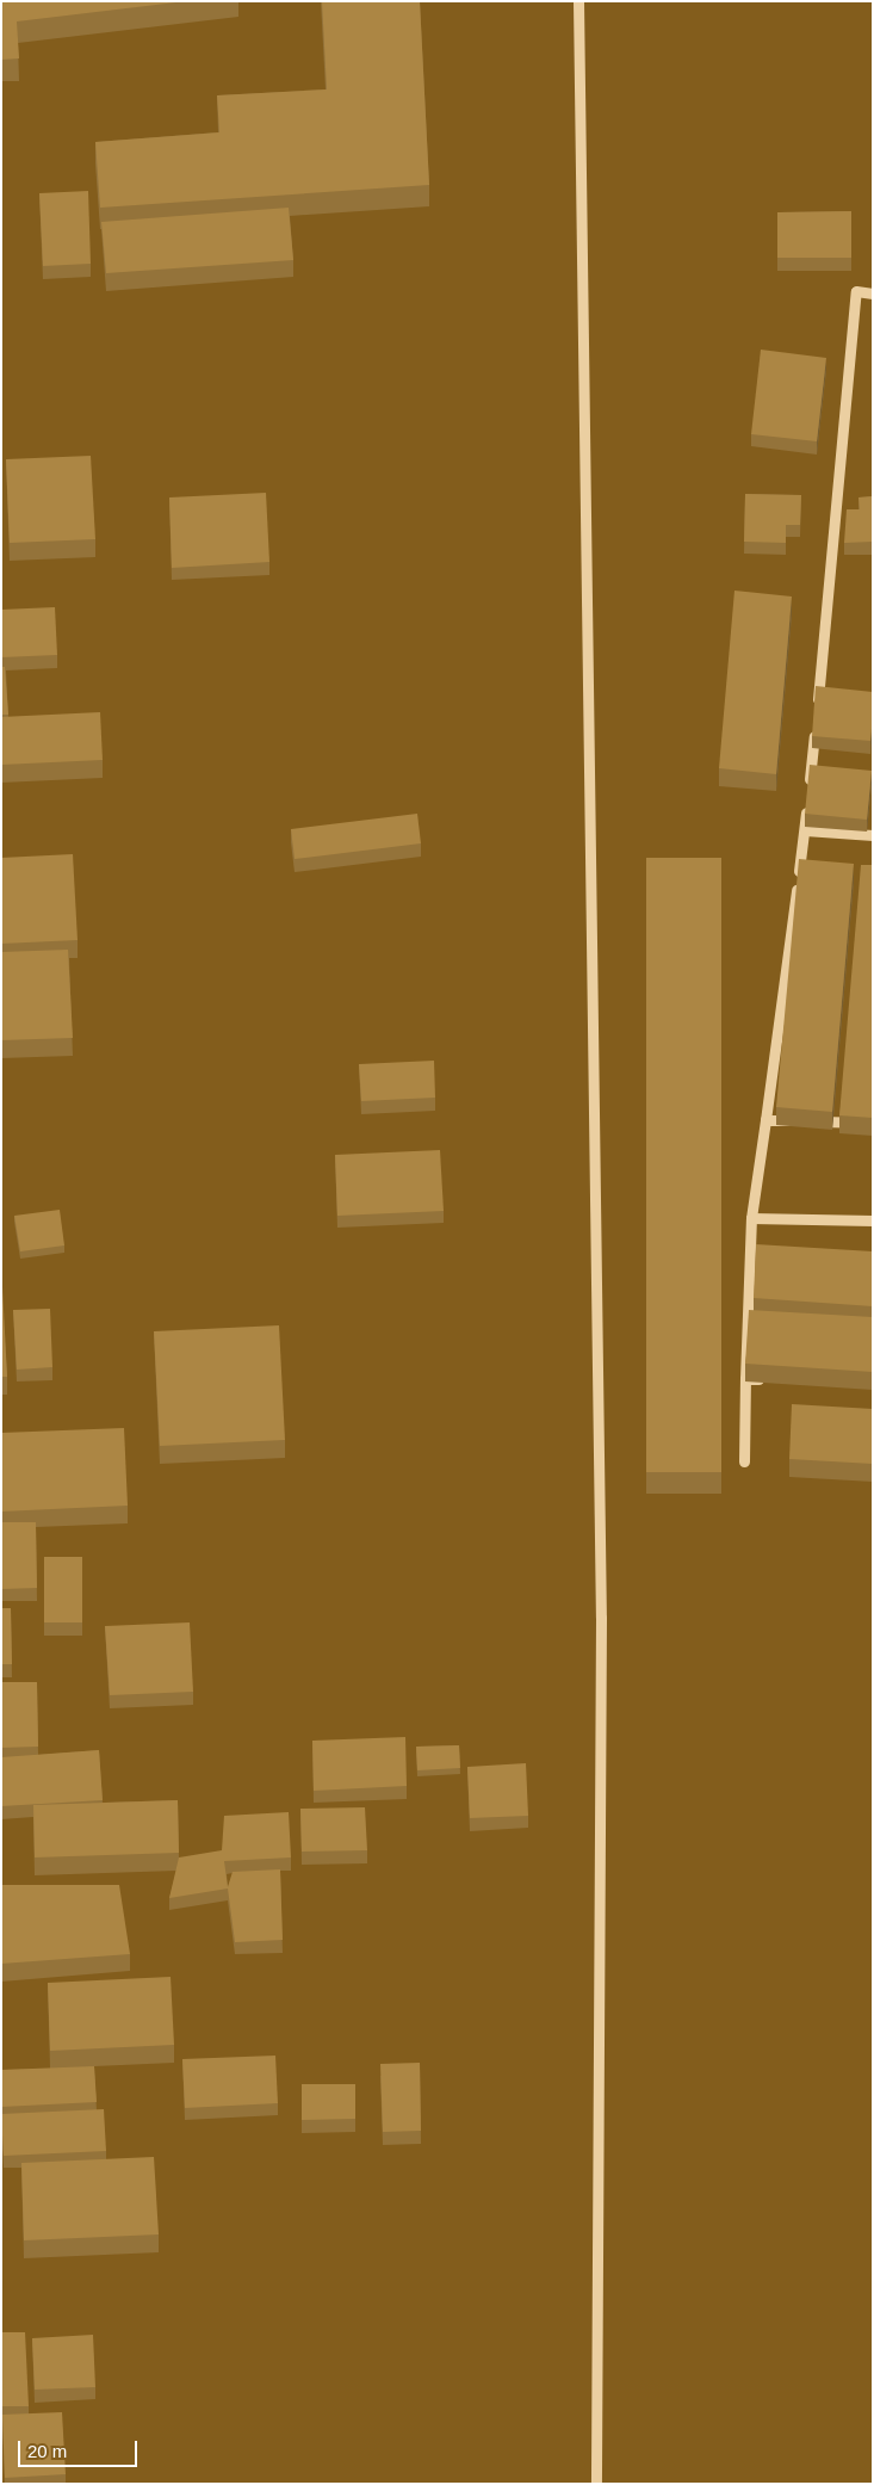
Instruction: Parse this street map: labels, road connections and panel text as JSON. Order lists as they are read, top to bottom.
{
  "scale_bar": "20 m"
}
